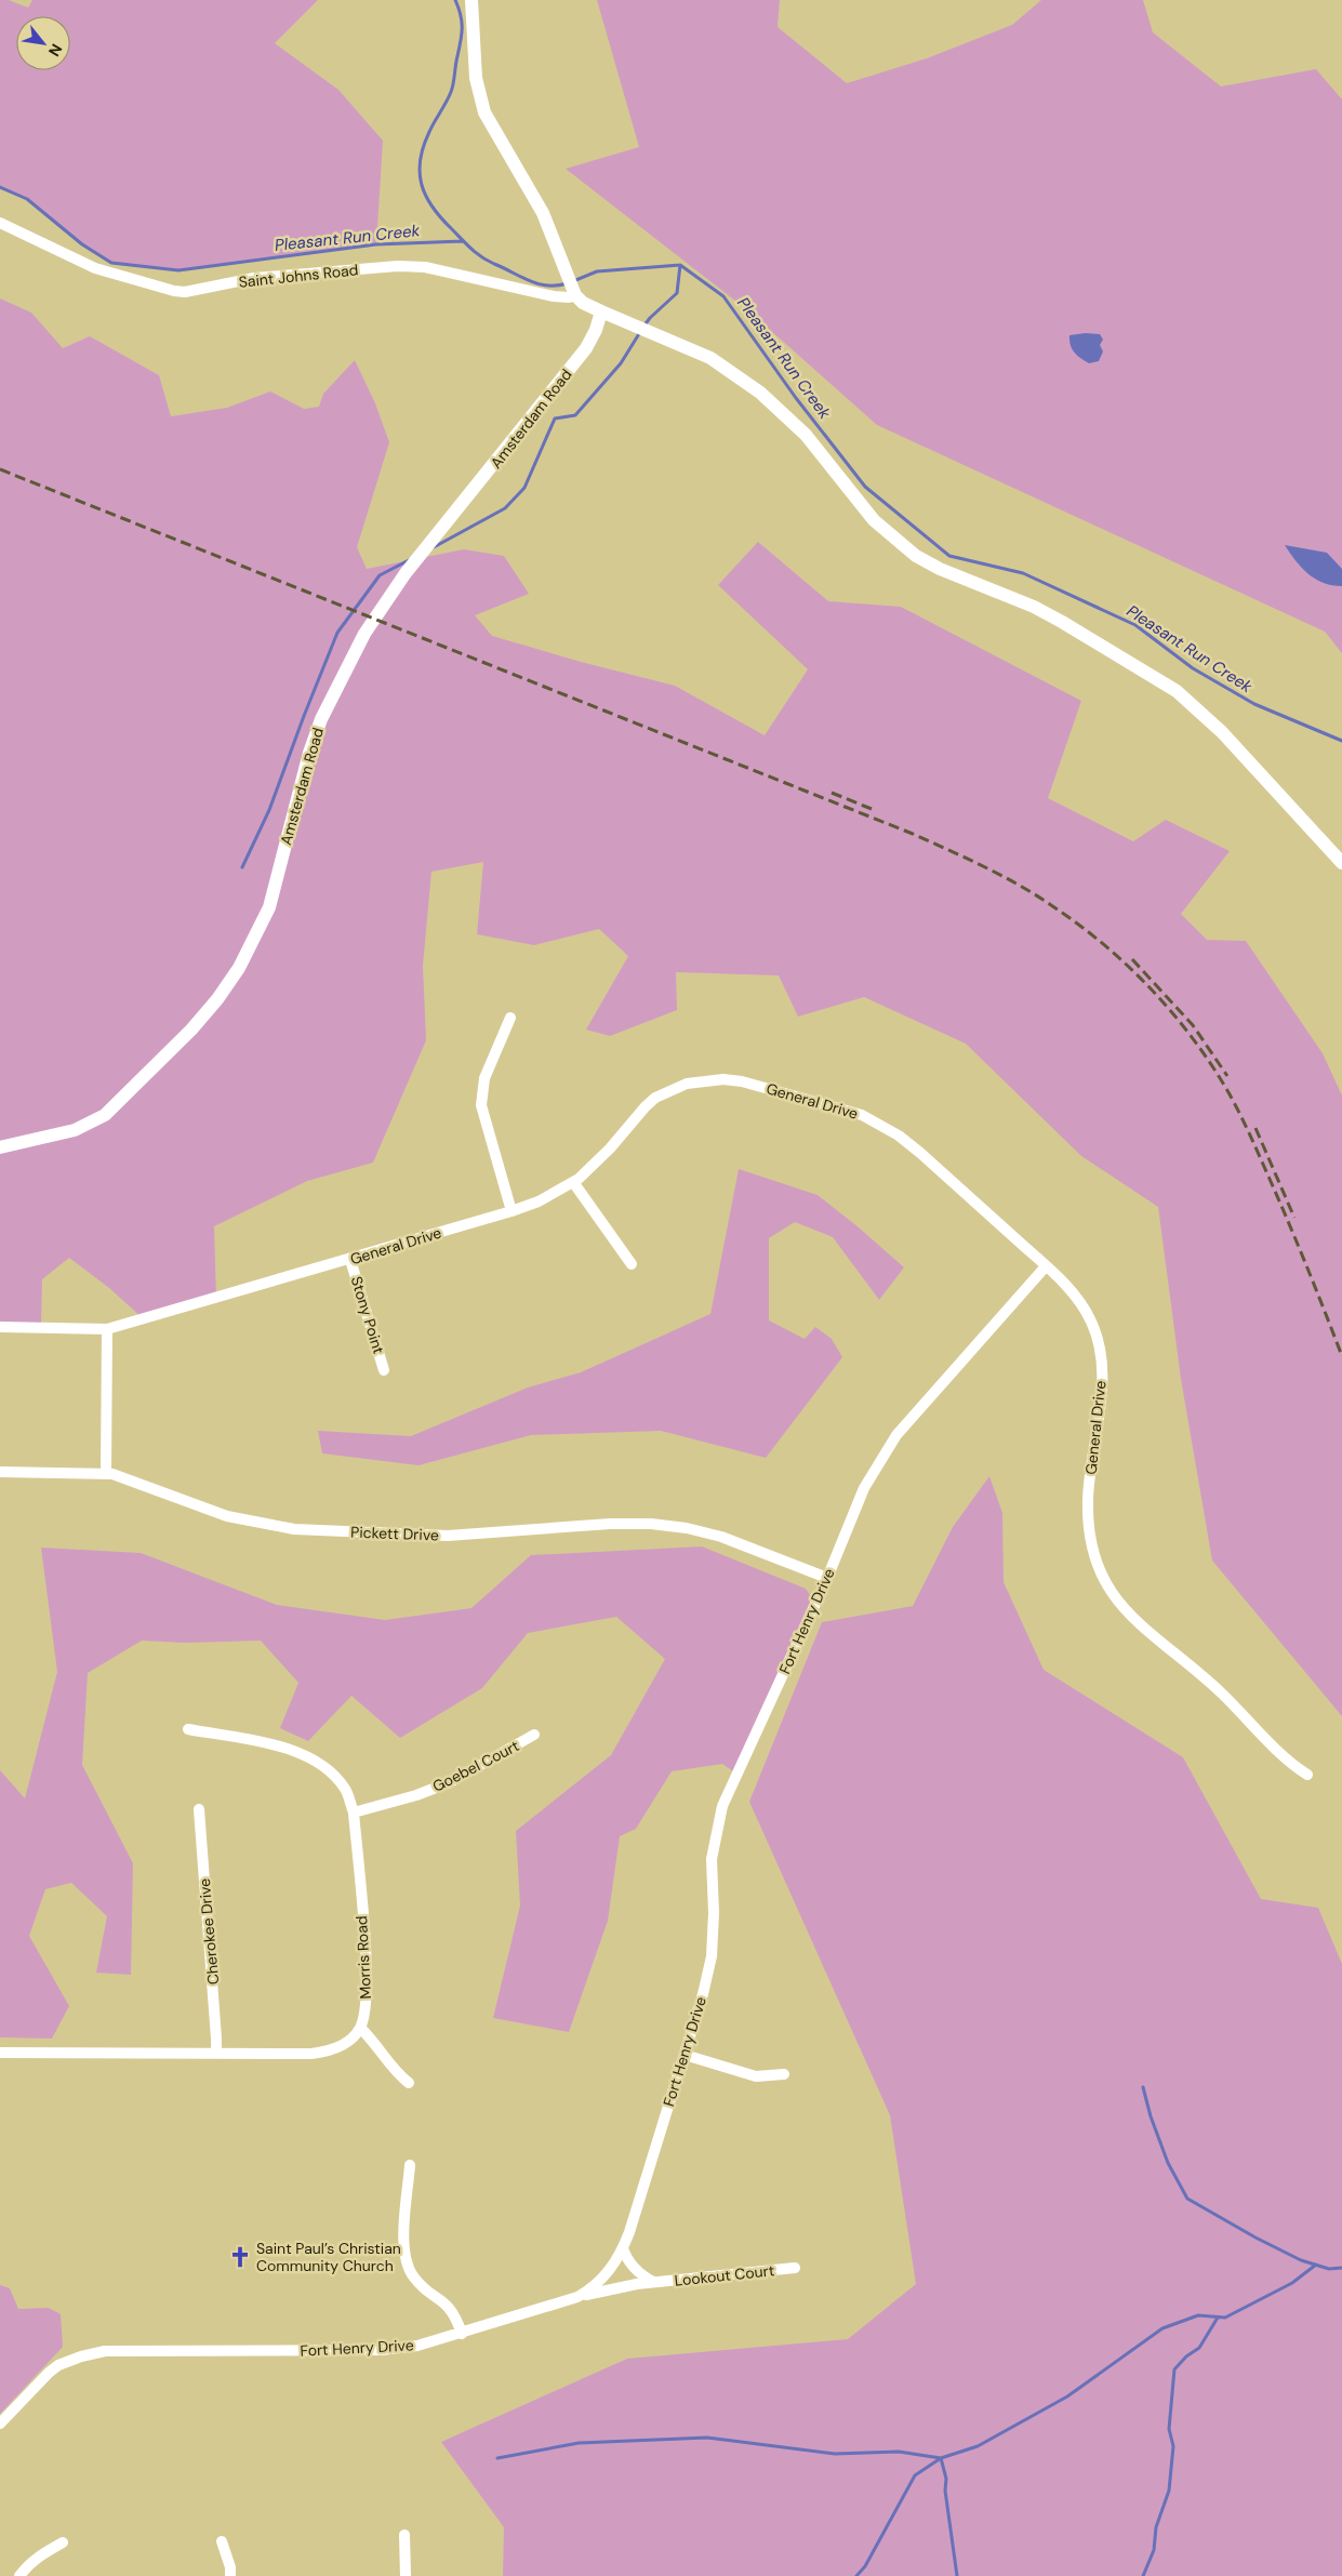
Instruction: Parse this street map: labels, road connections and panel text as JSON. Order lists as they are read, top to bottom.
{
  "streets": {
    "street": [
      "Saint Johns Road",
      "Amsterdam Road",
      "General Drive",
      "Stony Point",
      "Pickett Drive",
      "Fort Henry Drive",
      "Goebel Court",
      "Cherokee Drive",
      "Morris Road",
      "Lookout Court"
    ]
  },
  "crossings": [
    ["General Drive", "Stony Point"],
    ["General Drive", "Fort Henry Drive"],
    ["Pickett Drive", "Fort Henry Drive"],
    ["Fort Henry Drive", "Lookout Court"],
    ["Goebel Court", "Morris Road"]
  ],
  "water": ["Pleasant Run Creek"],
  "places": {
    "church": ["Saint Paul’s Christian Community Church"]
  },
  "north": "bottom right"
}
